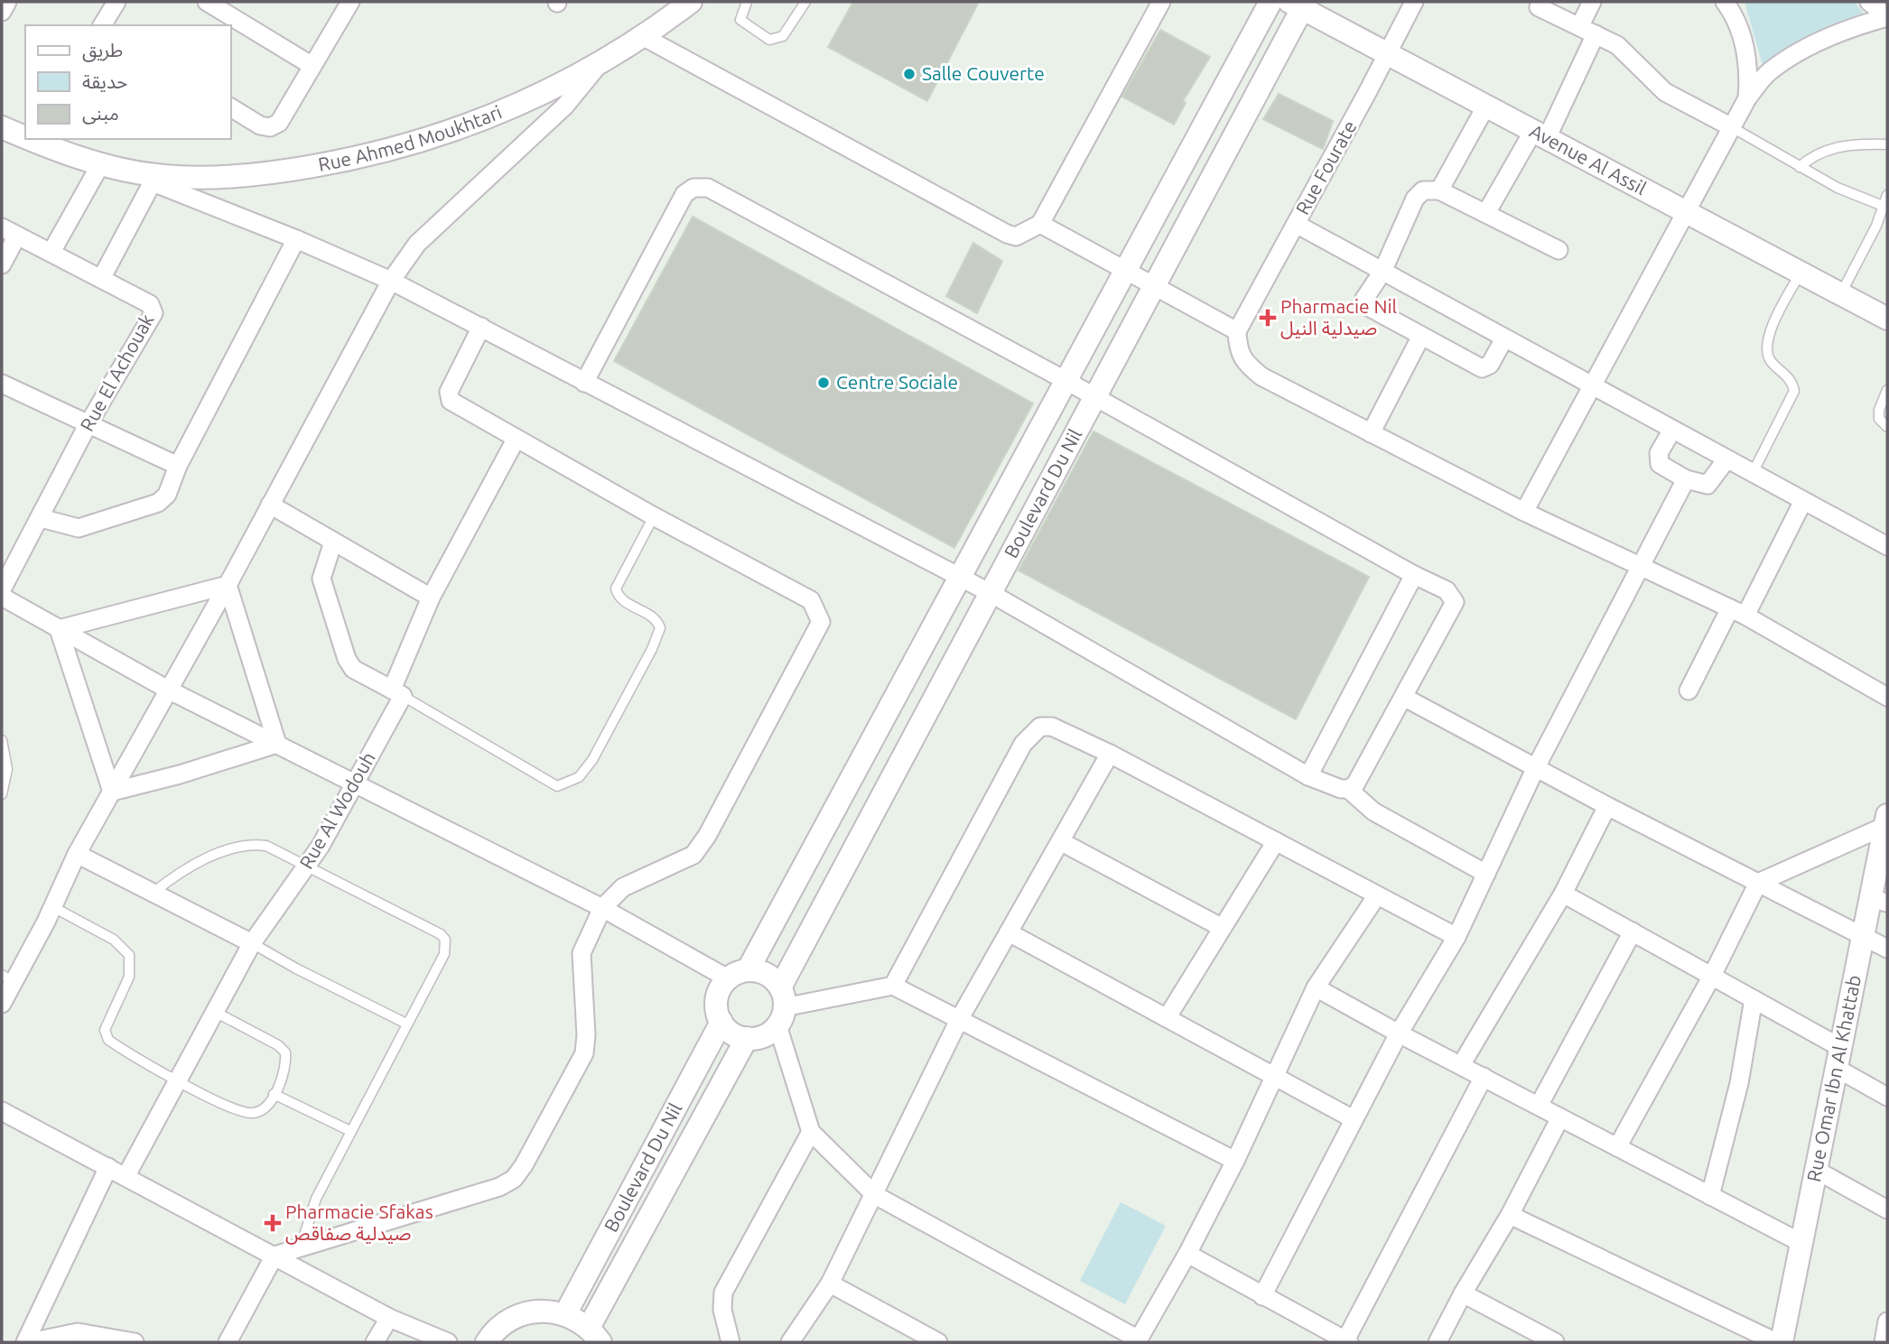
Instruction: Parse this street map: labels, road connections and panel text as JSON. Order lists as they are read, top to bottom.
{
  "streets": {
    "street": [
      "Rue Ahmed Moukhtari",
      "Avenue Al Assil",
      "Rue Fourate",
      "Rue El Achouak",
      "Boulevard Du Nil",
      "Rue Al Wodouh",
      "Rue Omar Ibn Al Khattab"
    ]
  },
  "crossings": [
    ["Avenue Al Assil", "Rue Fourate"],
    ["Avenue Al Assil", "Boulevard Du Nil"]
  ],
  "places": {
    "other": ["Salle Couverte", "Centre Sociale"],
    "health": ["Pharmacie Nil صيدلية النيل", "Pharmacie Sfakas صيدلية صفاقص"]
  },
  "legend": ["طريق", "حديقة", "مبنى"]
}
